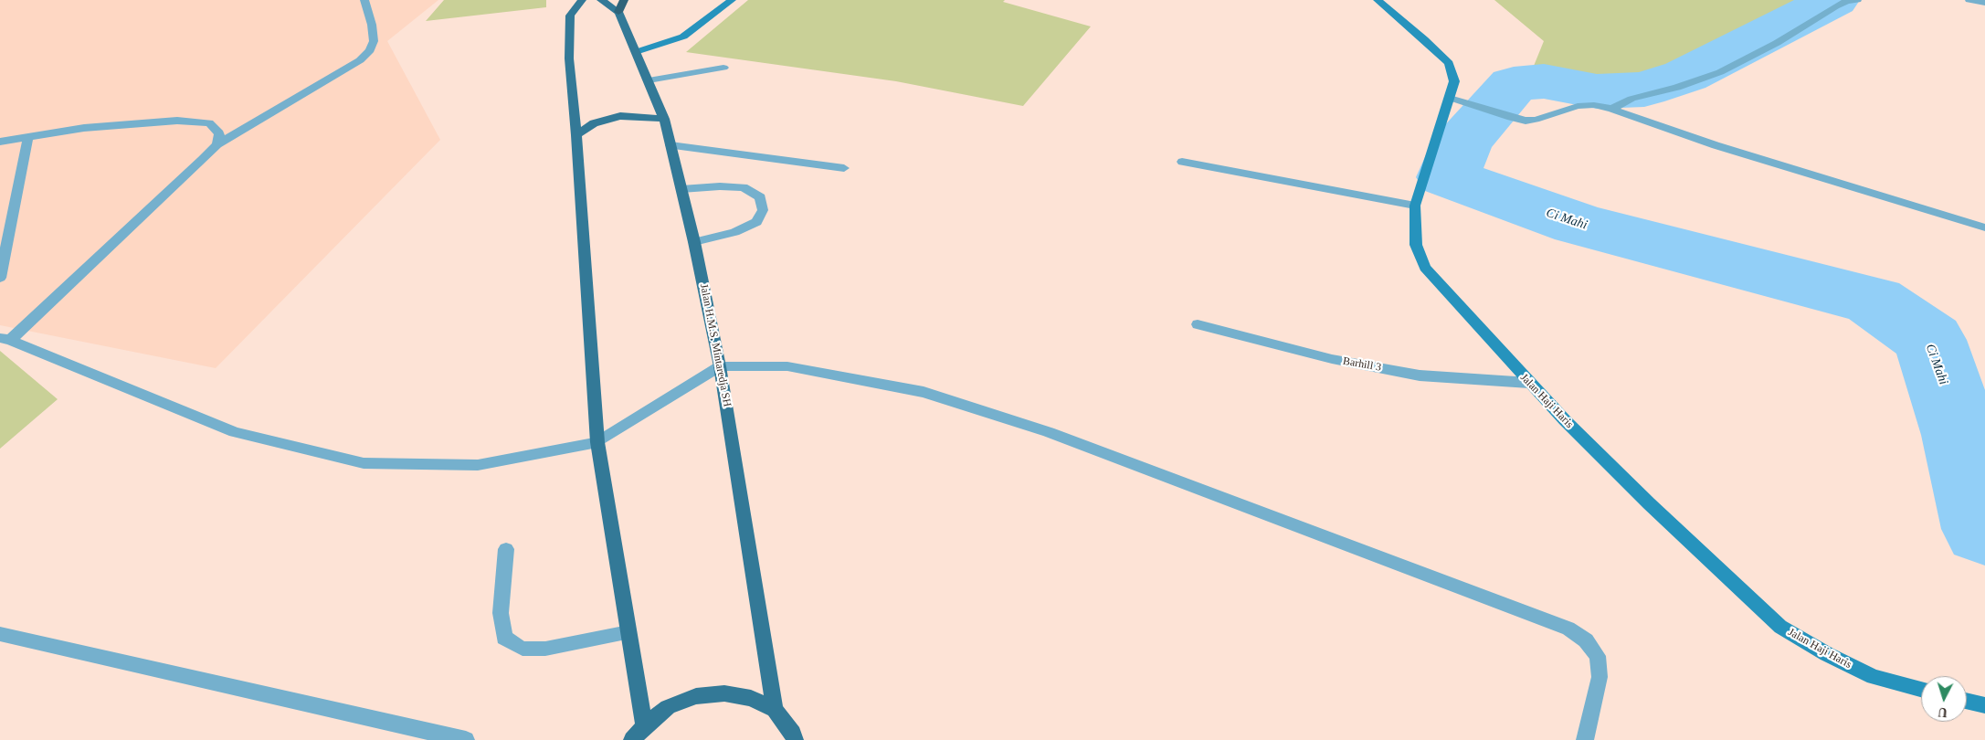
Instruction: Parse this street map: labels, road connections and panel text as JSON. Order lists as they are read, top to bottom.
{
  "streets": {
    "main road": ["Jalan H.M.S. Mintaredja SH"],
    "street": ["Barhill 3", "Jalan Haji Haris"]
  },
  "crossings": [
    ["Barhill 3", "Jalan Haji Haris"]
  ],
  "water": ["Ci Mahi"],
  "north": "bottom"
}
